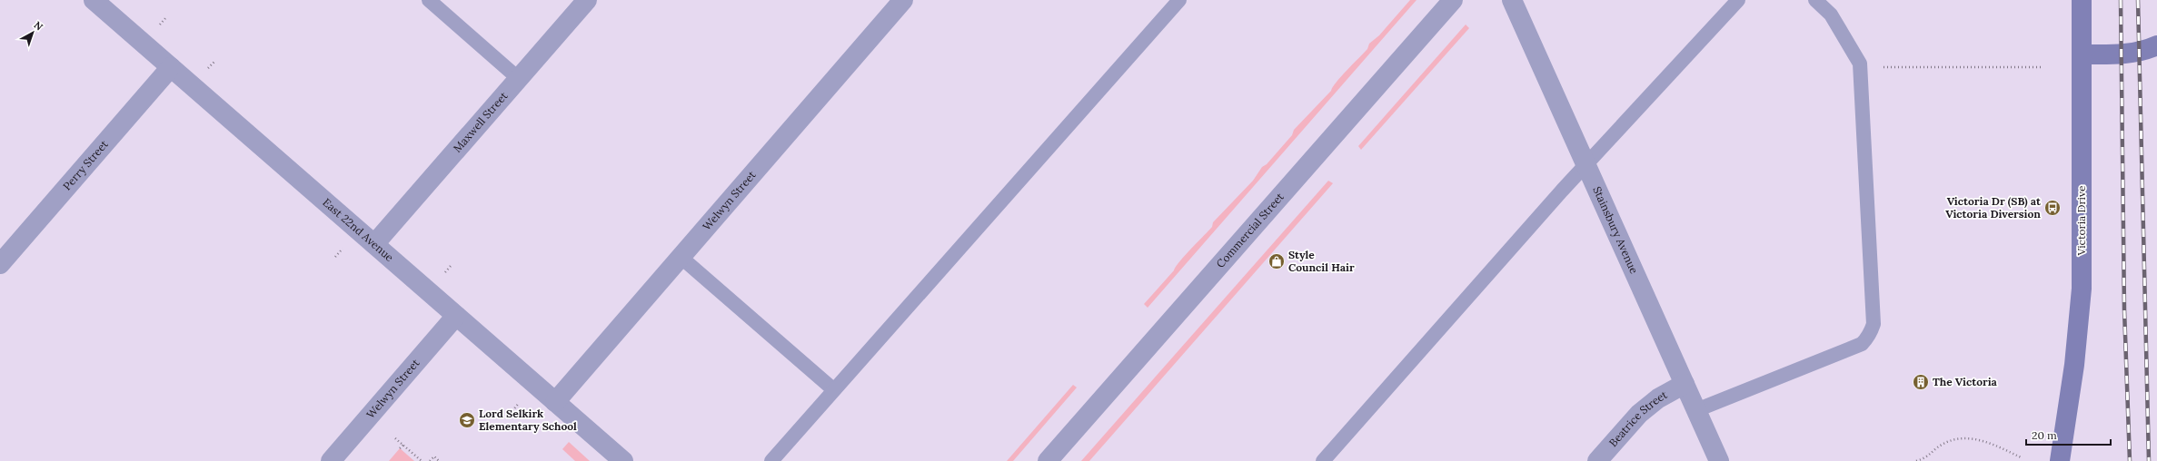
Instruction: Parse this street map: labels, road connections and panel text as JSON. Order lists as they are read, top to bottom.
{
  "streets": {
    "street": [
      "Maxwell Street",
      "Perry Street",
      "Welwyn Street",
      "Victoria Drive",
      "East 22nd Avenue",
      "Commercial Street",
      "Stainsbury Avenue",
      "Beatrice Street"
    ]
  },
  "crossings": [
    ["Maxwell Street", "East 22nd Avenue"],
    ["Perry Street", "East 22nd Avenue"],
    ["Welwyn Street", "East 22nd Avenue"],
    ["Stainsbury Avenue", "Beatrice Street"]
  ],
  "places": {
    "bus stop": ["Victoria Dr (SB) at Victoria Diversion"],
    "shop": ["Style Council Hair"],
    "building": ["The Victoria"],
    "school or university": ["Lord Selkirk Elementary School"]
  },
  "scale_bar": "20 m",
  "north": "top right"
}
